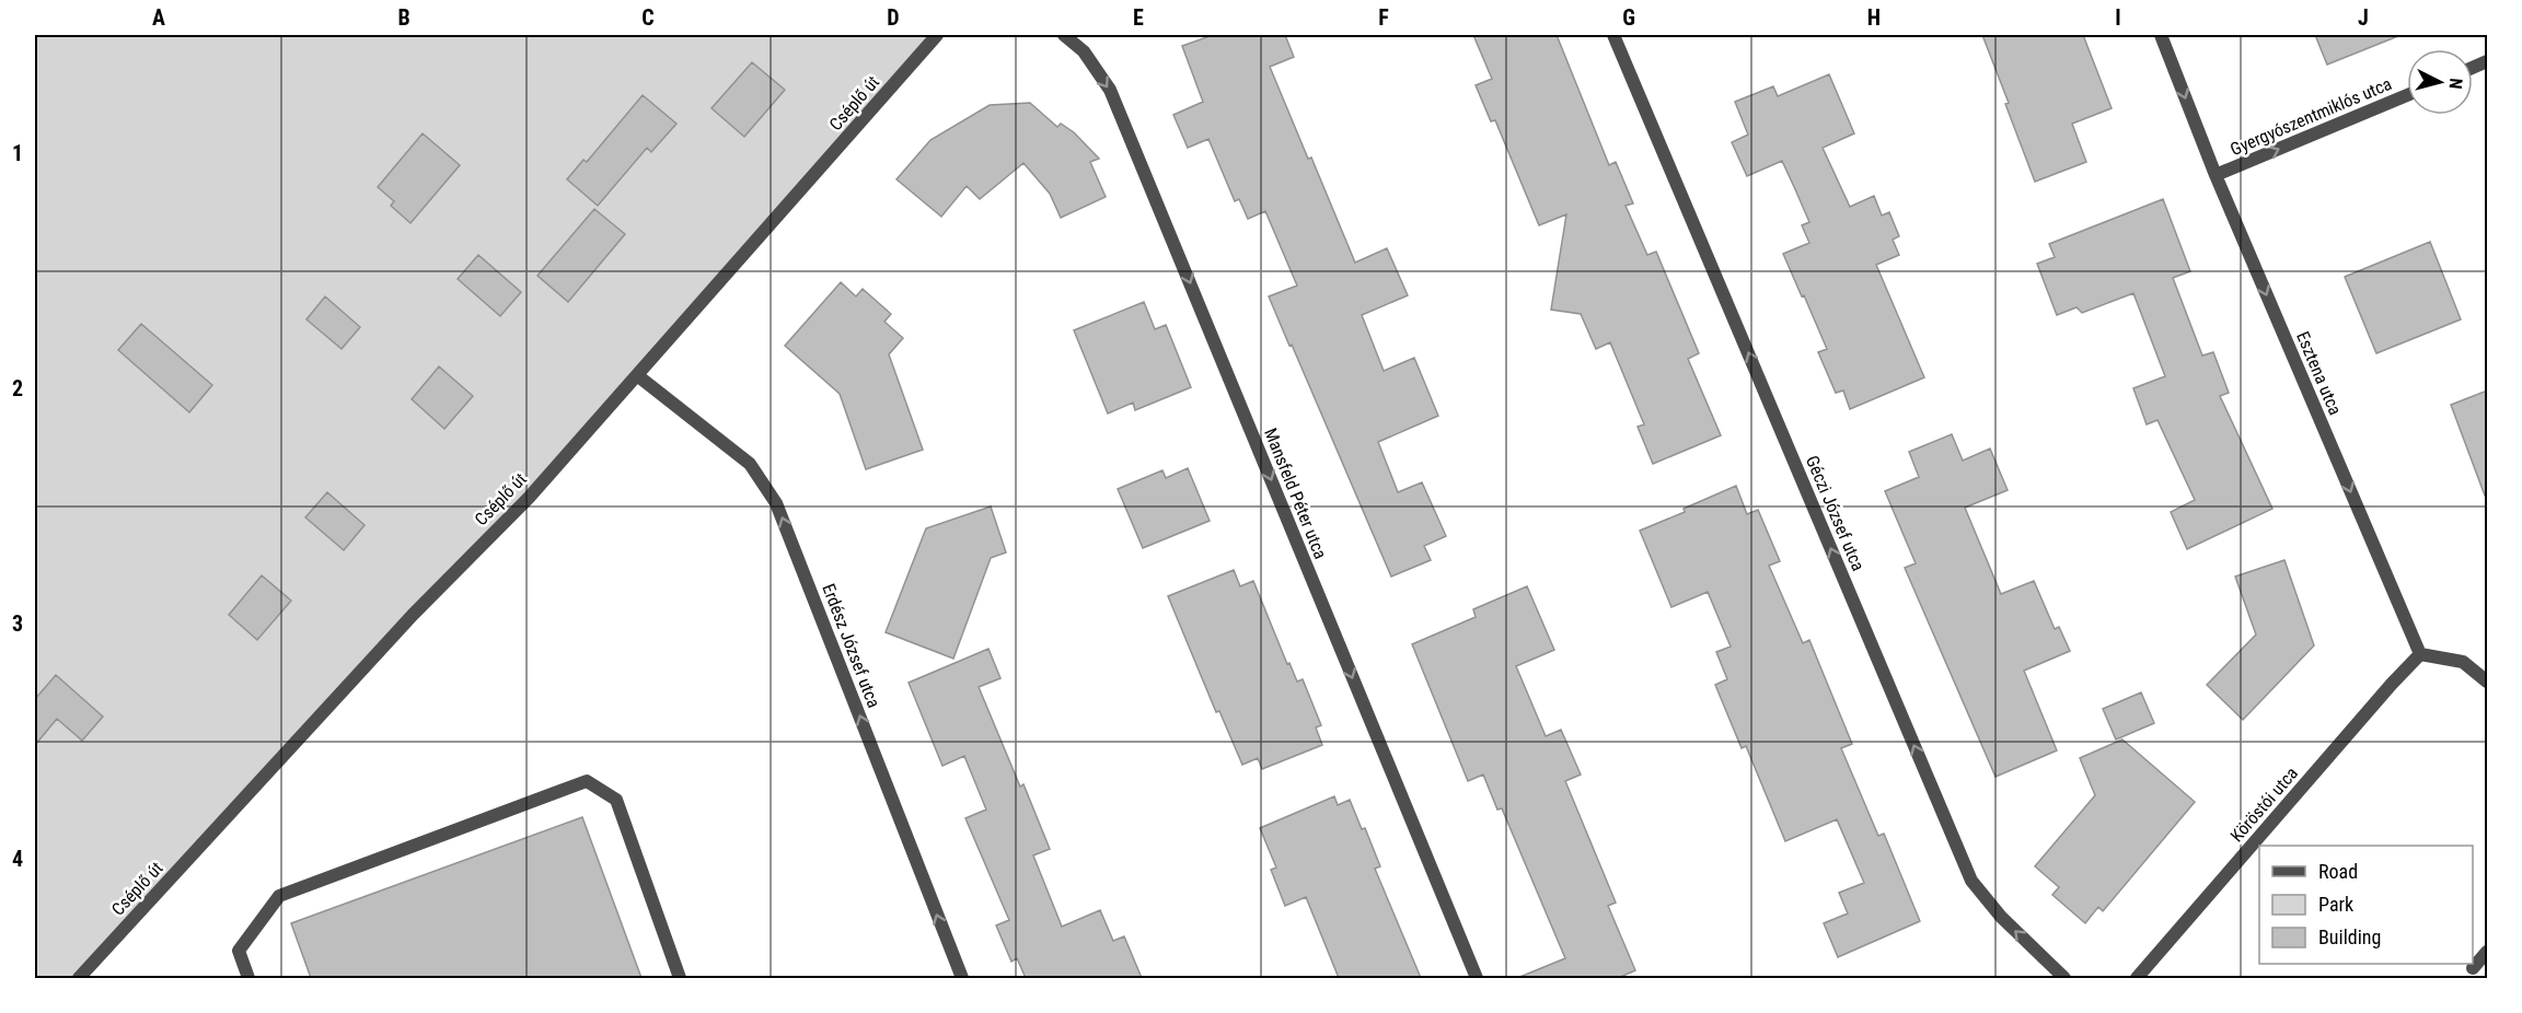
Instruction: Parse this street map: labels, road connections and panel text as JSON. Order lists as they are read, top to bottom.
{
  "streets": {
    "street": [
      "Cséplő út",
      "Gyergyószentmiklós utca",
      "Esztena utca",
      "Mansfeld Péter utca",
      "Géczi József utca",
      "Erdész József utca",
      "Köröstói utca"
    ]
  },
  "crossings": [
    ["Cséplő út", "Erdész József utca"],
    ["Gyergyószentmiklós utca", "Esztena utca"],
    ["Esztena utca", "Köröstói utca"]
  ],
  "one_way": [
    "Gyergyószentmiklós utca",
    "Esztena utca",
    "Mansfeld Péter utca",
    "Géczi József utca",
    "Erdész József utca"
  ],
  "legend": ["Road", "Park", "Building"],
  "north": "right",
  "grid": {
    "columns": [
      "A",
      "B",
      "C",
      "D",
      "E",
      "F",
      "G",
      "H",
      "I",
      "J"
    ],
    "rows": [
      "1",
      "2",
      "3",
      "4"
    ]
  }
}
